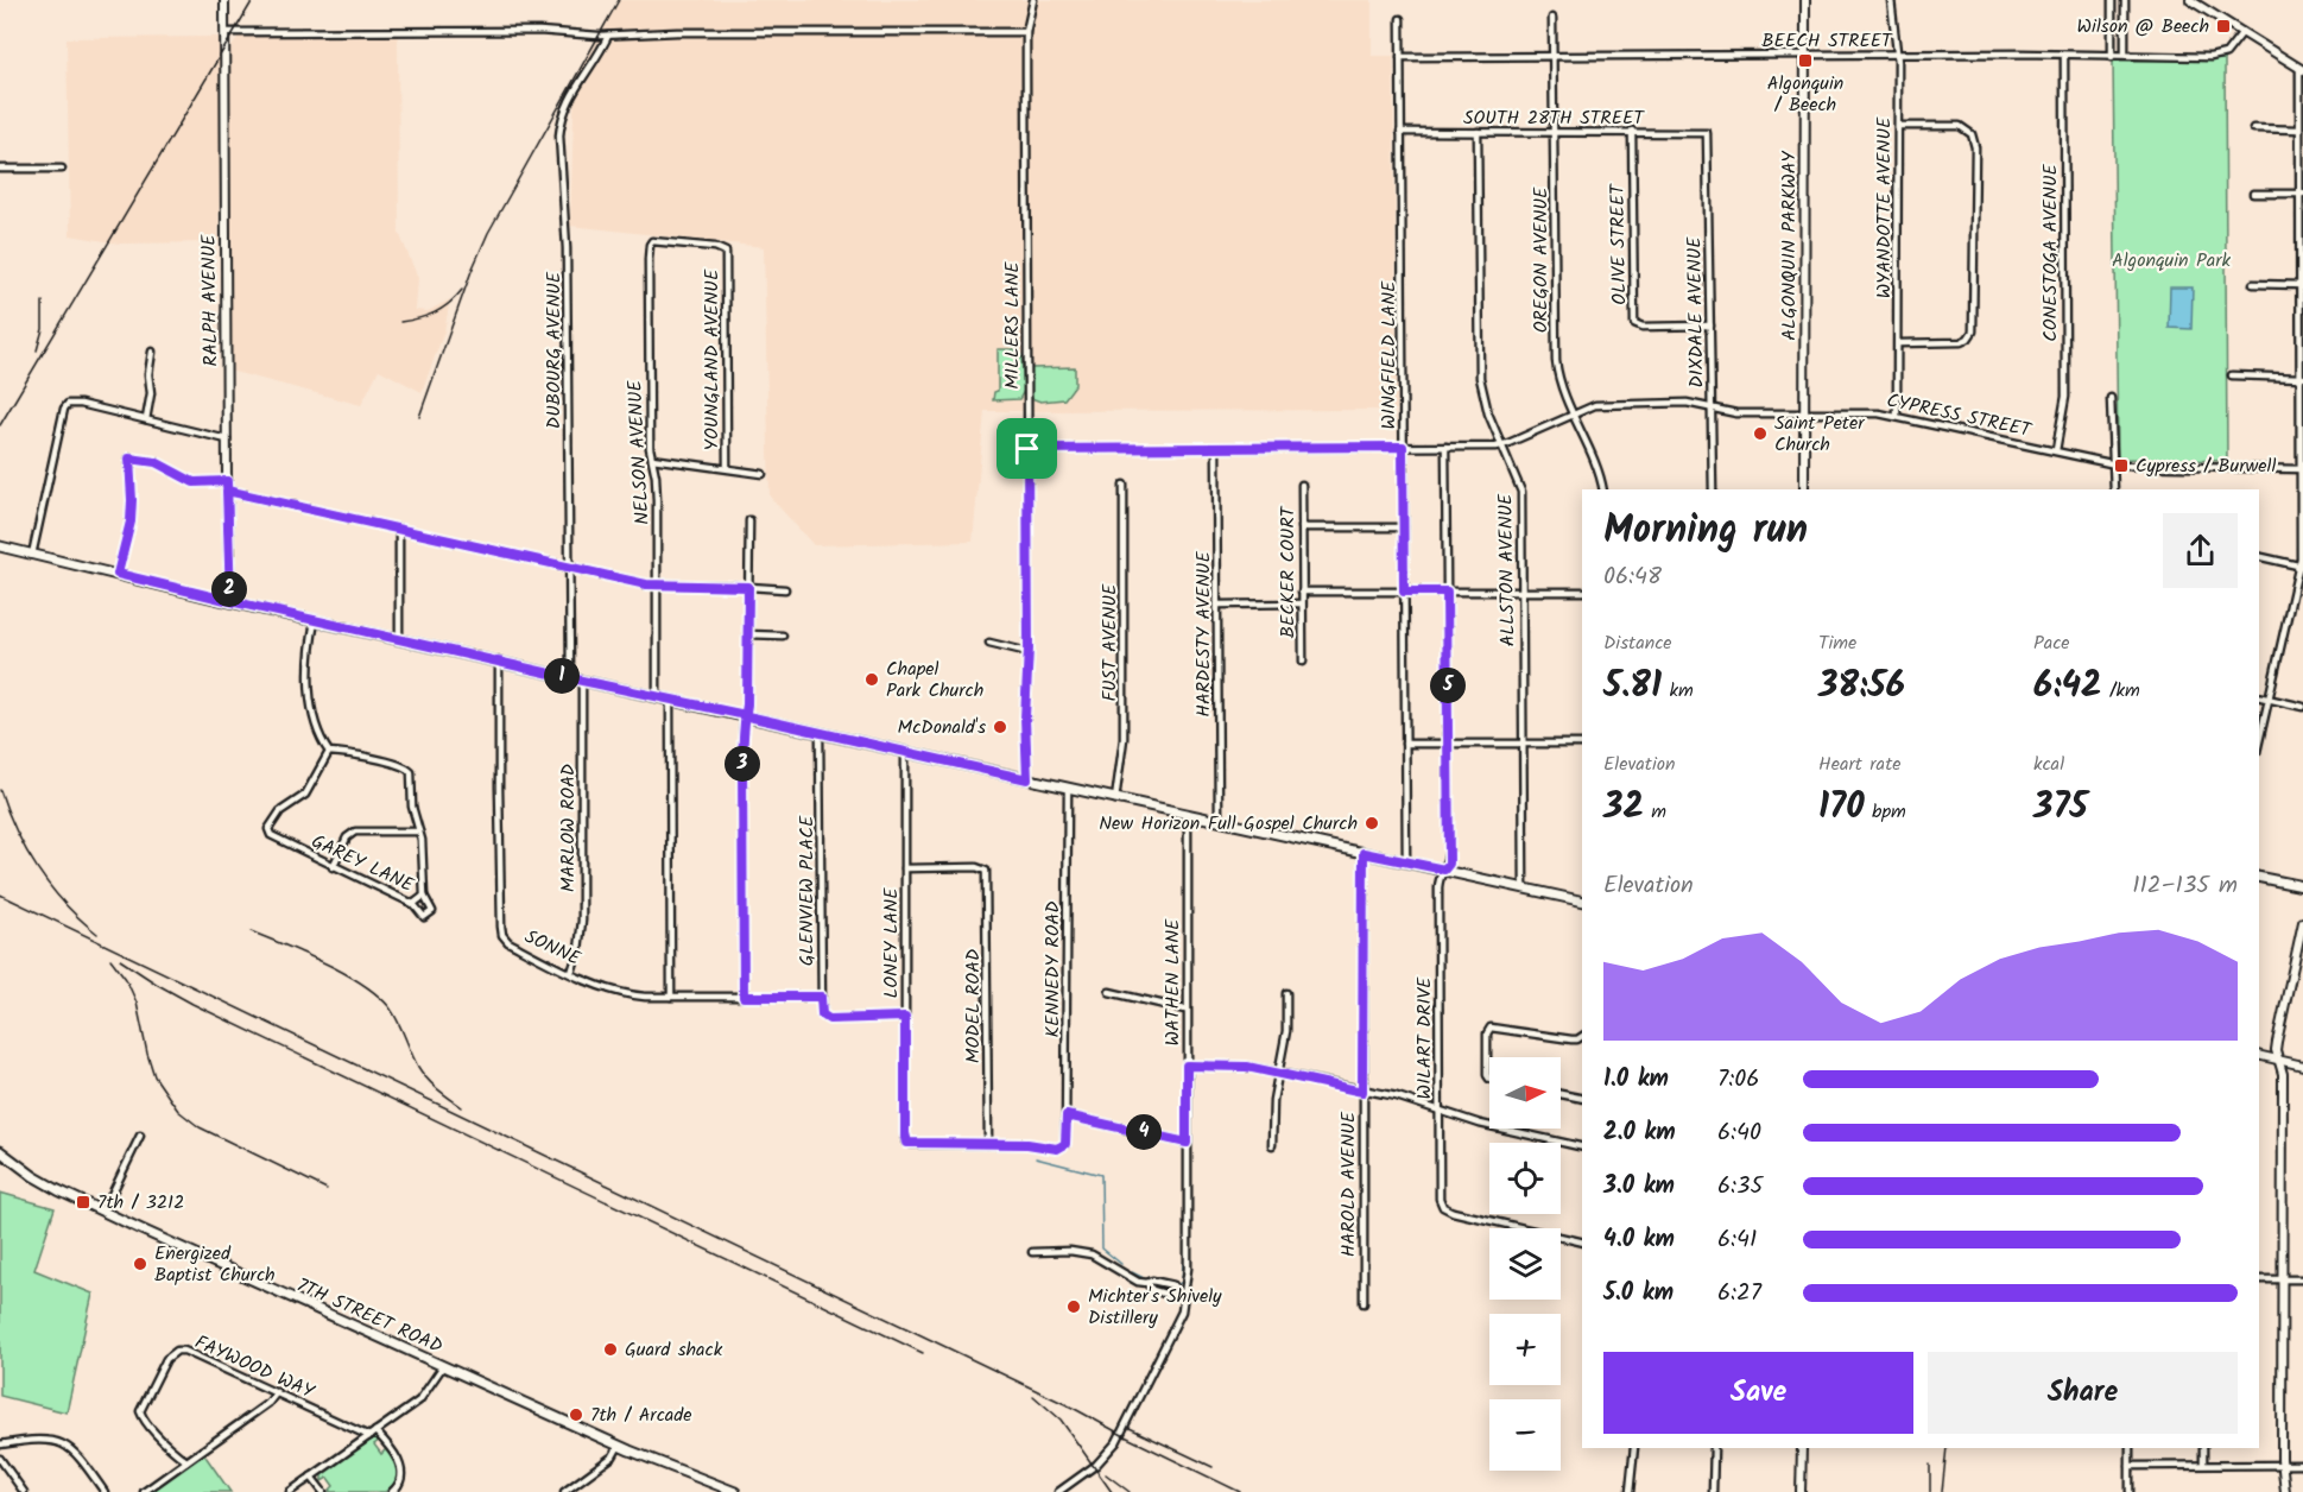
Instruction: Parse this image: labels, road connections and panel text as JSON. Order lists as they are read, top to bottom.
{
  "streets": {
    "main road": ["7TH STREET ROAD"],
    "street": [
      "BEECH STREET",
      "SOUTH 28TH STREET",
      "WYANDOTTE AVENUE",
      "OLIVE STREET",
      "ALGONQUIN PARKWAY",
      "CONESTOGA AVENUE",
      "OREGON AVENUE",
      "RALPH AVENUE",
      "DIXDALE AVENUE",
      "MILLERS LANE",
      "DUBOURG AVENUE",
      "WINGFIELD LANE",
      "YOUNGLAND AVENUE",
      "CYPRESS STREET",
      "NELSON AVENUE",
      "ALLSTON AVENUE",
      "BECKER COURT",
      "HARDESTY AVENUE",
      "FUST AVENUE",
      "MARLOW ROAD",
      "GAREY LANE",
      "GLENVIEW PLACE",
      "LONEY LANE",
      "SONNE",
      "KENNEDY ROAD",
      "WATHEN LANE",
      "MODEL ROAD",
      "WILART DRIVE",
      "HAROLD AVENUE",
      "FAYWOOD WAY"
    ]
  },
  "crossings": [
    ["BEECH STREET", "WYANDOTTE AVENUE"],
    ["BEECH STREET", "ALGONQUIN PARKWAY"],
    ["BEECH STREET", "CONESTOGA AVENUE"],
    ["BEECH STREET", "OREGON AVENUE"],
    ["BEECH STREET", "WINGFIELD LANE"],
    ["SOUTH 28TH STREET", "OLIVE STREET"],
    ["SOUTH 28TH STREET", "OREGON AVENUE"],
    ["SOUTH 28TH STREET", "DIXDALE AVENUE"],
    ["SOUTH 28TH STREET", "WINGFIELD LANE"],
    ["SOUTH 28TH STREET", "ALLSTON AVENUE"],
    ["WYANDOTTE AVENUE", "CYPRESS STREET"],
    ["OLIVE STREET", "DIXDALE AVENUE"],
    ["ALGONQUIN PARKWAY", "CYPRESS STREET"],
    ["CONESTOGA AVENUE", "CYPRESS STREET"],
    ["OREGON AVENUE", "CYPRESS STREET"],
    ["DIXDALE AVENUE", "CYPRESS STREET"],
    ["MILLERS LANE", "CYPRESS STREET"],
    ["WINGFIELD LANE", "CYPRESS STREET"],
    ["YOUNGLAND AVENUE", "NELSON AVENUE"],
    ["CYPRESS STREET", "ALLSTON AVENUE"],
    ["CYPRESS STREET", "HARDESTY AVENUE"],
    ["CYPRESS STREET", "WILART DRIVE"],
    ["MARLOW ROAD", "SONNE"],
    ["GLENVIEW PLACE", "LONEY LANE"],
    ["GLENVIEW PLACE", "SONNE"],
    ["LONEY LANE", "SONNE"],
    ["LONEY LANE", "KENNEDY ROAD"],
    ["LONEY LANE", "MODEL ROAD"]
  ],
  "parks": ["Algonquin Park"],
  "places": {
    "transit": [
      "Wilson @ Beech",
      "Algonquin / Beech",
      "Cypress / Burwell",
      "7th / 3212"
    ],
    "other": [
      "Saint Peter Church",
      "Chapel Park Church",
      "McDonald's",
      "New Horizon Full Gospel Church",
      "Energized Baptist Church",
      "Michter's Shively Distillery",
      "Guard shack",
      "7th / Arcade"
    ]
  },
  "north": "right",
  "page": {
    "heading": ["Morning run", "06:48"],
    "pins": [
      "2",
      "1",
      "5",
      "3",
      "4"
    ],
    "stats": [
      ["Distance", "5.81 km"],
      ["Time", "38:56"],
      ["Pace", "6:42 /km"],
      ["Elevation", "32 m"],
      ["Heart rate", "170 bpm"],
      ["kcal", "375"]
    ],
    "chart": ["Elevation", "112–135 m"],
    "list": [
      {
        "name": "1.0 km",
        "note": "7:06"
      },
      {
        "name": "2.0 km",
        "note": "6:40"
      },
      {
        "name": "3.0 km",
        "note": "6:35"
      },
      {
        "name": "4.0 km",
        "note": "6:41"
      },
      {
        "name": "5.0 km",
        "note": "6:27"
      }
    ],
    "map_buttons": ["+", "−"],
    "buttons": ["Save", "Share"]
  }
}
